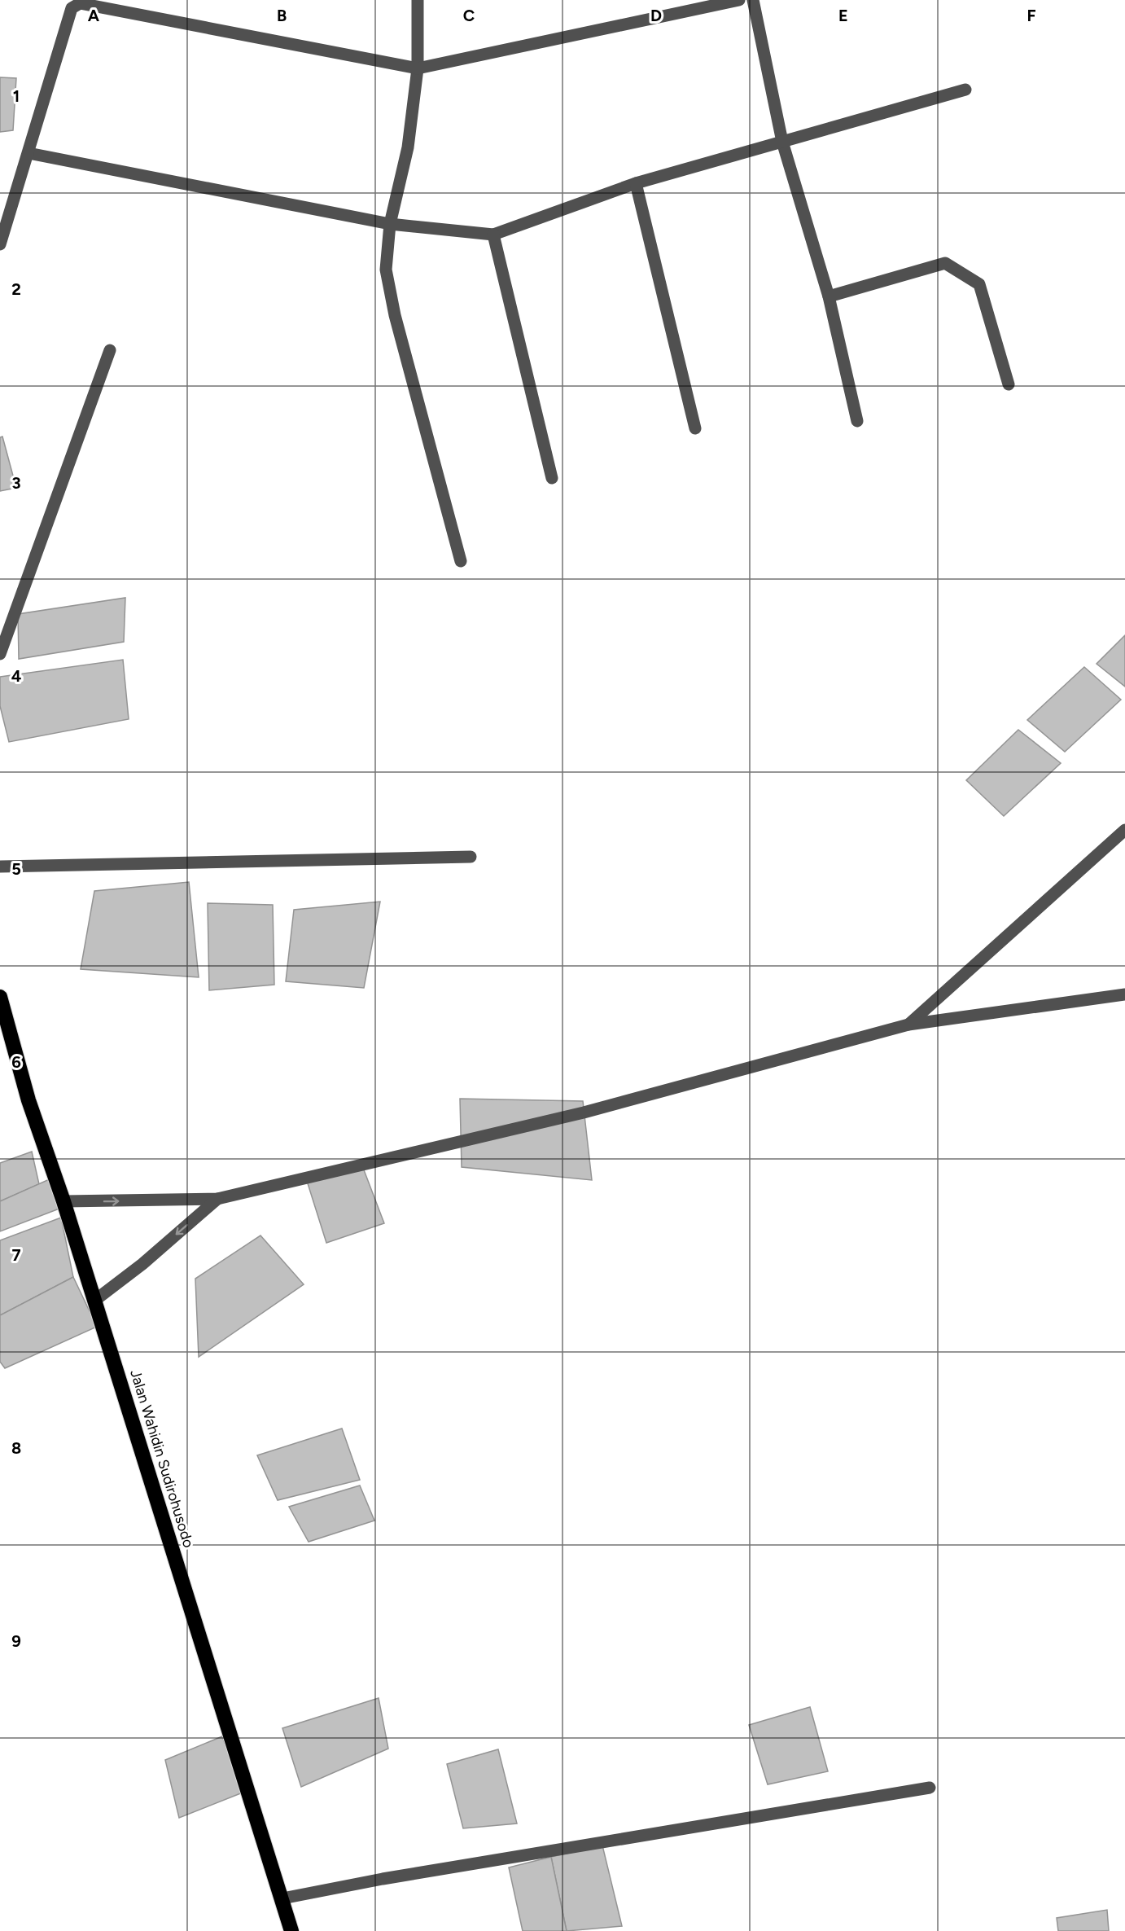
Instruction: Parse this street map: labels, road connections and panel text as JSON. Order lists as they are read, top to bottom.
{
  "streets": {
    "highway": ["Jalan Wahidin Sudirohusodo"]
  },
  "grid": {
    "columns": [
      "A",
      "B",
      "C",
      "D",
      "E",
      "F"
    ],
    "rows": [
      "1",
      "2",
      "3",
      "4",
      "5",
      "6",
      "7",
      "8",
      "9"
    ]
  }
}
